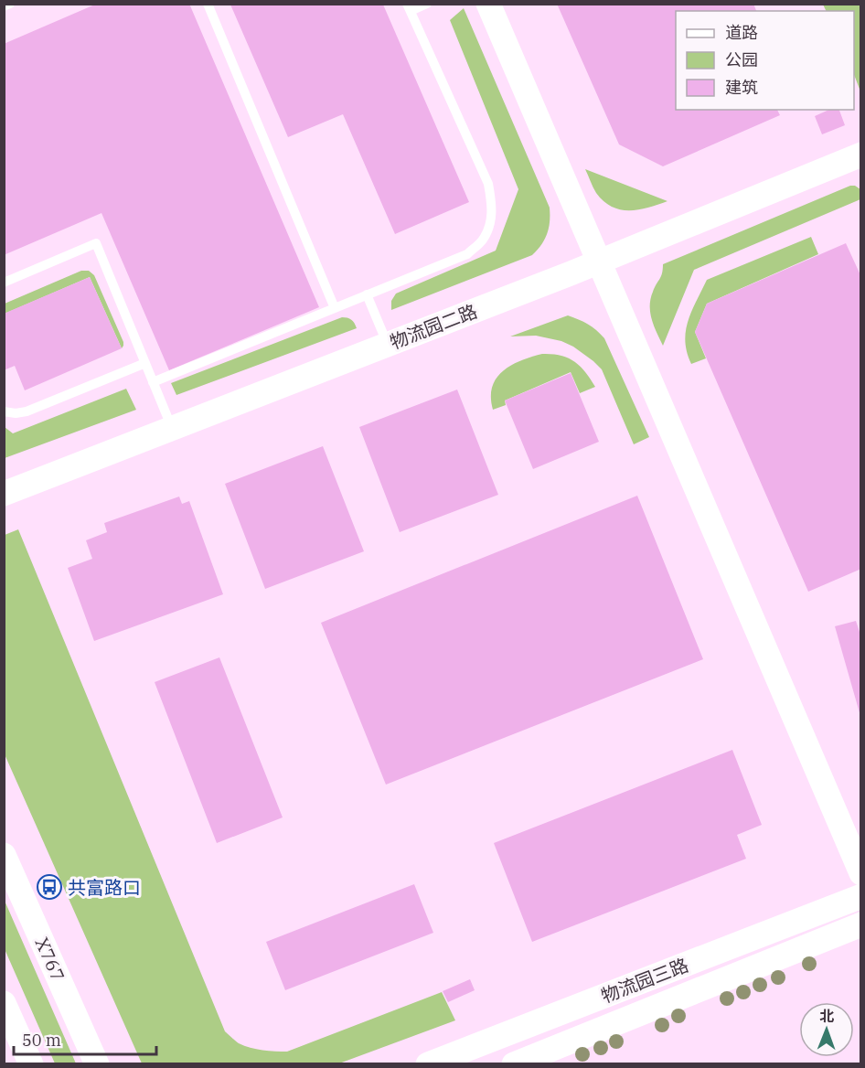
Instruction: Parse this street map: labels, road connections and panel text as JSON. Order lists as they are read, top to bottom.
{
  "streets": {
    "street": ["物流园二路", "X767", "物流园三路"]
  },
  "places": {
    "bus stop": ["共富路口"]
  },
  "legend": ["道路", "公园", "建筑"],
  "scale_bar": "50 m",
  "north": "top"
}
